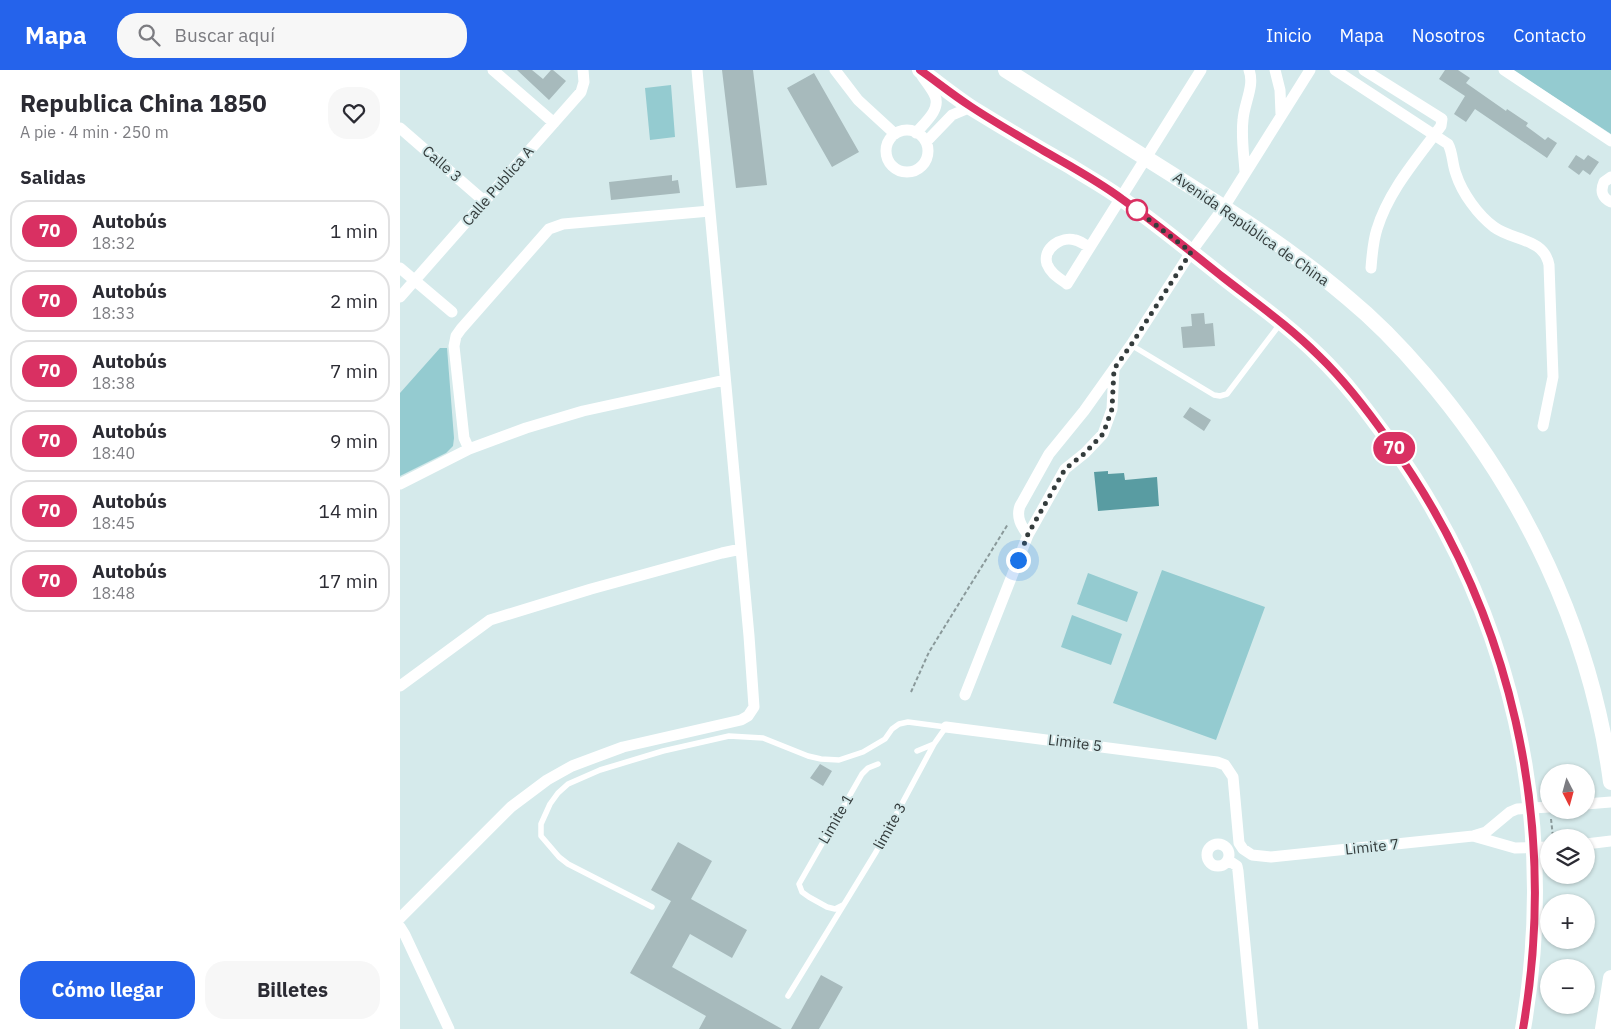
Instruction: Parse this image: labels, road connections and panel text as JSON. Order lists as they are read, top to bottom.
{
  "streets": {
    "main road": ["Avenida República de China"],
    "street": [
      "Calle 3",
      "Calle Publica A",
      "Limite 5",
      "Limite 7"
    ],
    "lane": ["Limite 1", "limite 3"]
  },
  "crossings": [
    ["Calle 3", "Calle Publica A"],
    ["Limite 5", "limite 3"],
    ["Limite 5", "Limite 7"],
    ["Limite 1", "limite 3"]
  ],
  "lines": ["bus line 70"],
  "north": "bottom",
  "page": {
    "header": "Mapa",
    "search": "Buscar aquí",
    "nav": [
      "Inicio",
      "Mapa",
      "Nosotros",
      "Contacto"
    ],
    "heading": [
      ["Republica China 1850", "A pie · 4 min · 250 m"],
      "Salidas"
    ],
    "on_map": "70",
    "list": [
      {
        "mark": "70",
        "name": "Autobús",
        "note": "18:32",
        "value": "1 min"
      },
      {
        "mark": "70",
        "name": "Autobús",
        "note": "18:33",
        "value": "2 min"
      },
      {
        "mark": "70",
        "name": "Autobús",
        "note": "18:38",
        "value": "7 min"
      },
      {
        "mark": "70",
        "name": "Autobús",
        "note": "18:40",
        "value": "9 min"
      },
      {
        "mark": "70",
        "name": "Autobús",
        "note": "18:45",
        "value": "14 min"
      },
      {
        "mark": "70",
        "name": "Autobús",
        "note": "18:48",
        "value": "17 min"
      }
    ],
    "map_buttons": ["+", "−"],
    "buttons": ["Cómo llegar", "Billetes"]
  }
}
